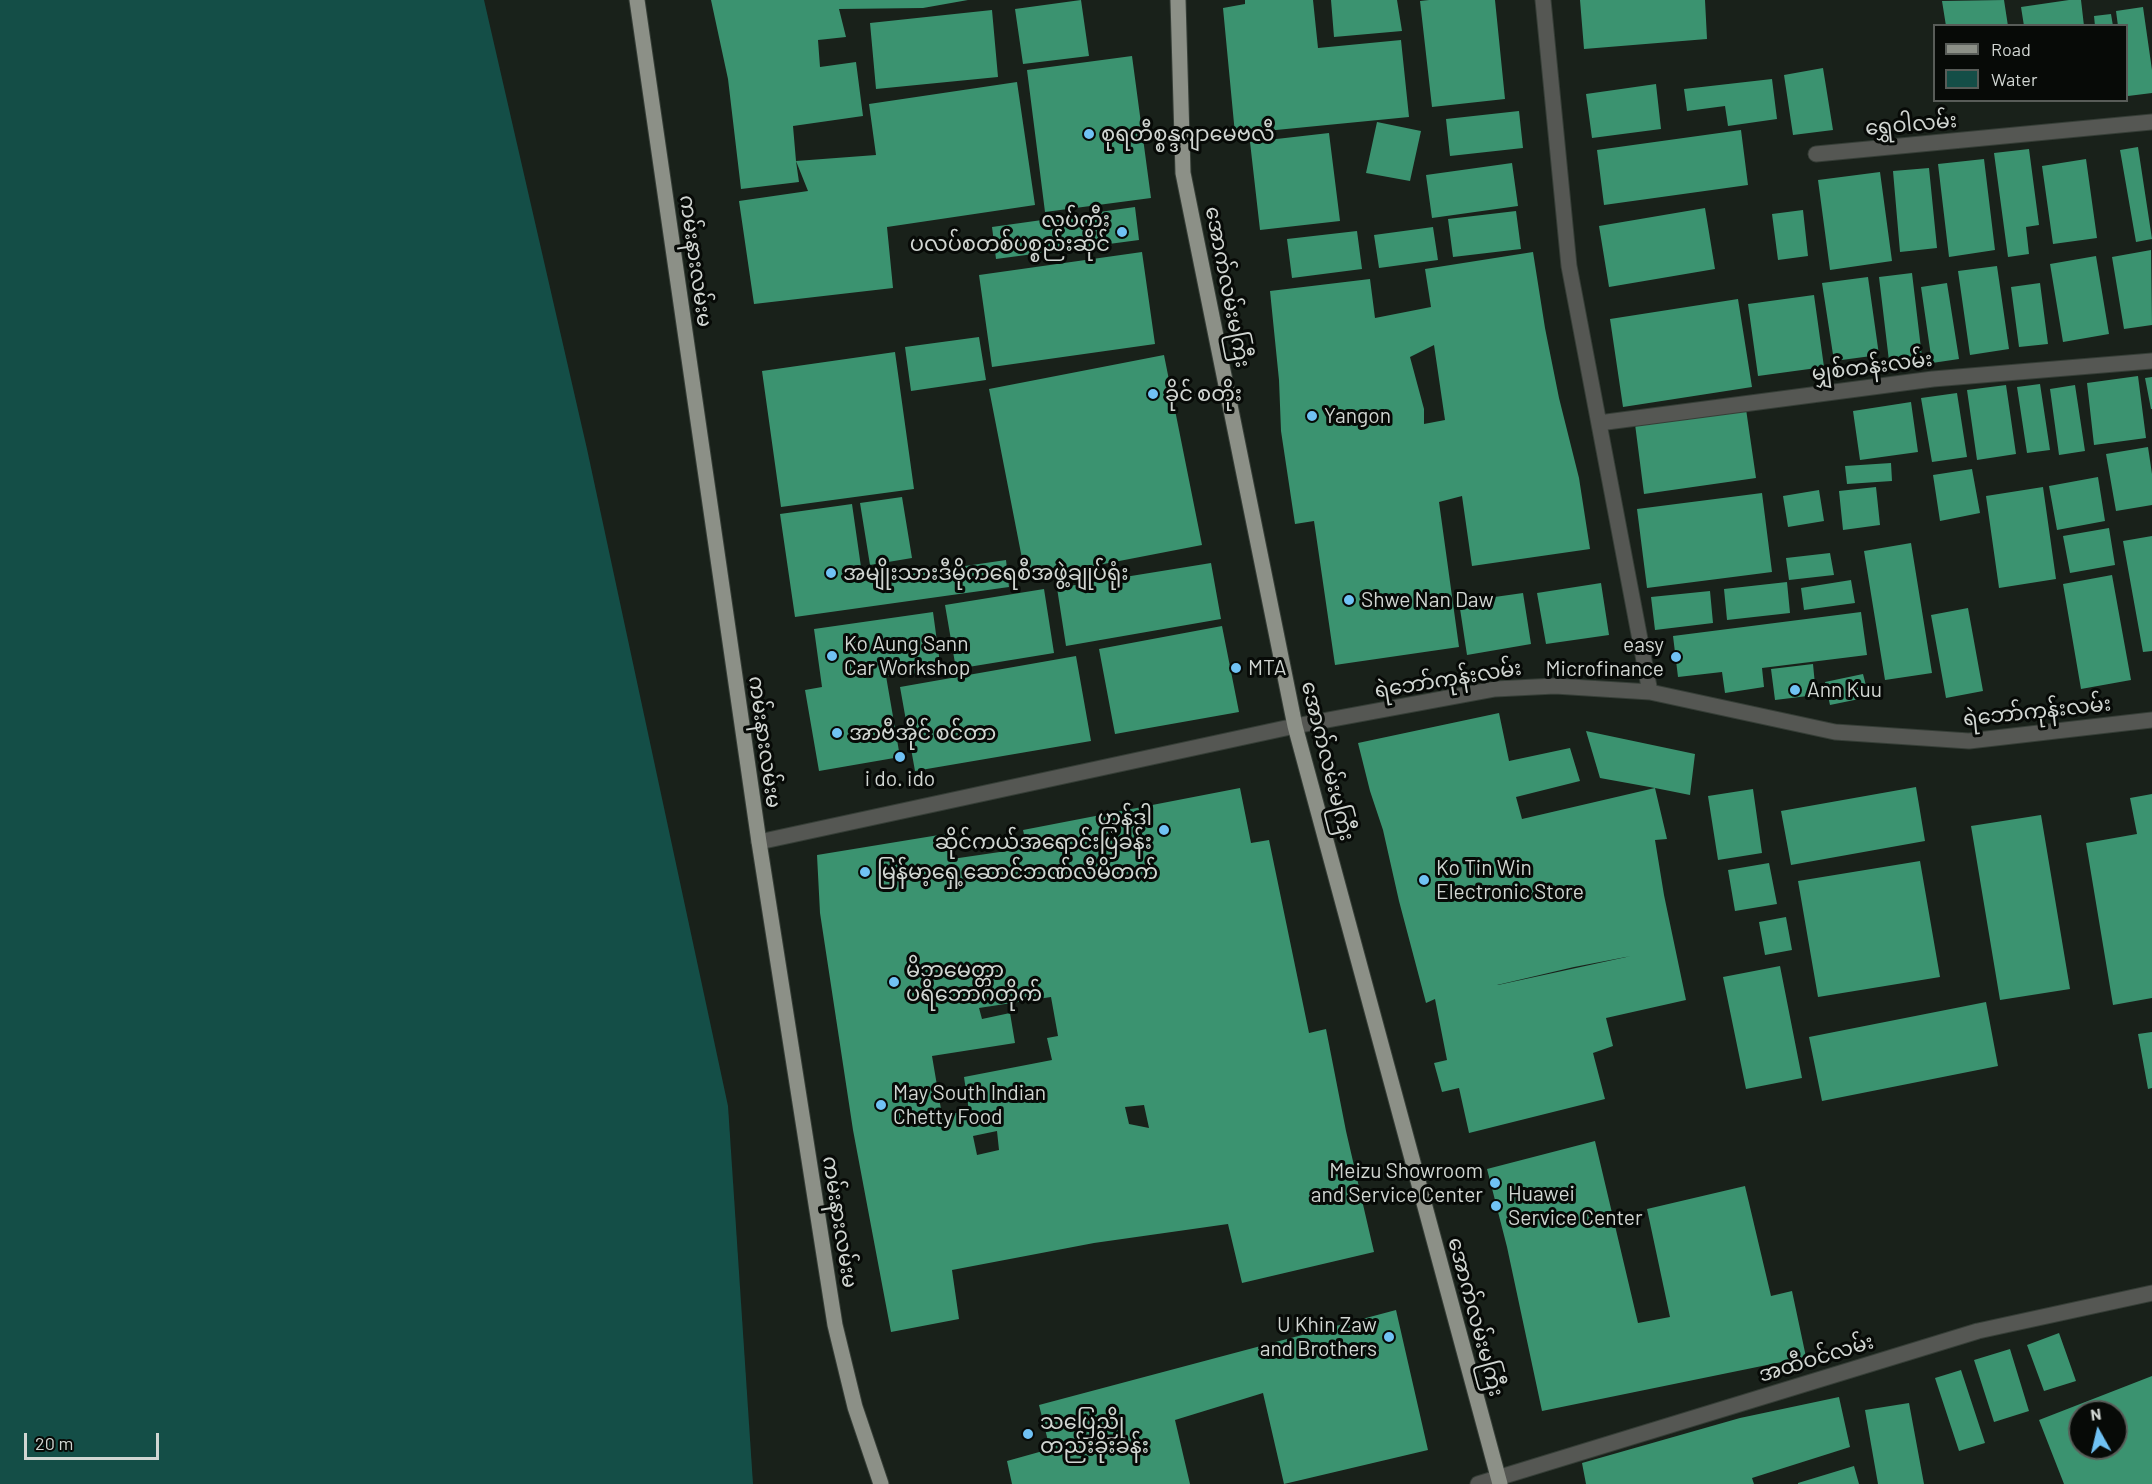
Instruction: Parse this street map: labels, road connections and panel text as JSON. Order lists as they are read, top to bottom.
{
  "streets": {
    "main road": ["ကမ်းနားလမ်းမ", "အောက်လမ်းမကြီး"],
    "street": [
      "ရွှေဝါလမ်း",
      "မျှစ်တန်းလမ်း",
      "ရဲဘော်ကုန်းလမ်း",
      "အထီဝင်လမ်း"
    ]
  },
  "crossings": [
    ["ကမ်းနားလမ်းမ", "ရဲဘော်ကုန်းလမ်း"],
    ["အောက်လမ်းမကြီး", "ရဲဘော်ကုန်းလမ်း"],
    ["အောက်လမ်းမကြီး", "အထီဝင်လမ်း"]
  ],
  "places": [
    "စုရတီစ္စန္ဒဂျာမေဗလီ",
    "လပ်ကီး ပလပ်စတစ်ပစ္စည်းဆိုင်",
    "ခိုင် စတိုး",
    "Yangon",
    "အမျိုးသားဒီမိုကရေစီအဖွဲ့ချုပ်ရုံး",
    "Shwe Nan Daw",
    "Ko Aung Sann Car Workshop",
    "easy Microfinance",
    "MTA",
    "Ann Kuu",
    "အာဗီအိုင် စင်တာ",
    "i do. ido",
    "ဟွန်ဒါ ဆိုင်ကယ်အရောင်းပြခန်း",
    "မြန်မာ့ရှေ့ဆောင်ဘဏ်လီမိတက်",
    "Ko Tin Win Electronic Store",
    "မိဘမေတ္တာ ပရိဘောဂတိုက်",
    "May South Indian Chetty Food",
    "Meizu Showroom and Service Center",
    "Huawei Service Center",
    "U Khin Zaw and Brothers",
    "သပြေညို တည်းခိုးခန်း"
  ],
  "legend": ["Road", "Water"],
  "scale_bar": "20 m",
  "north": "top"
}
